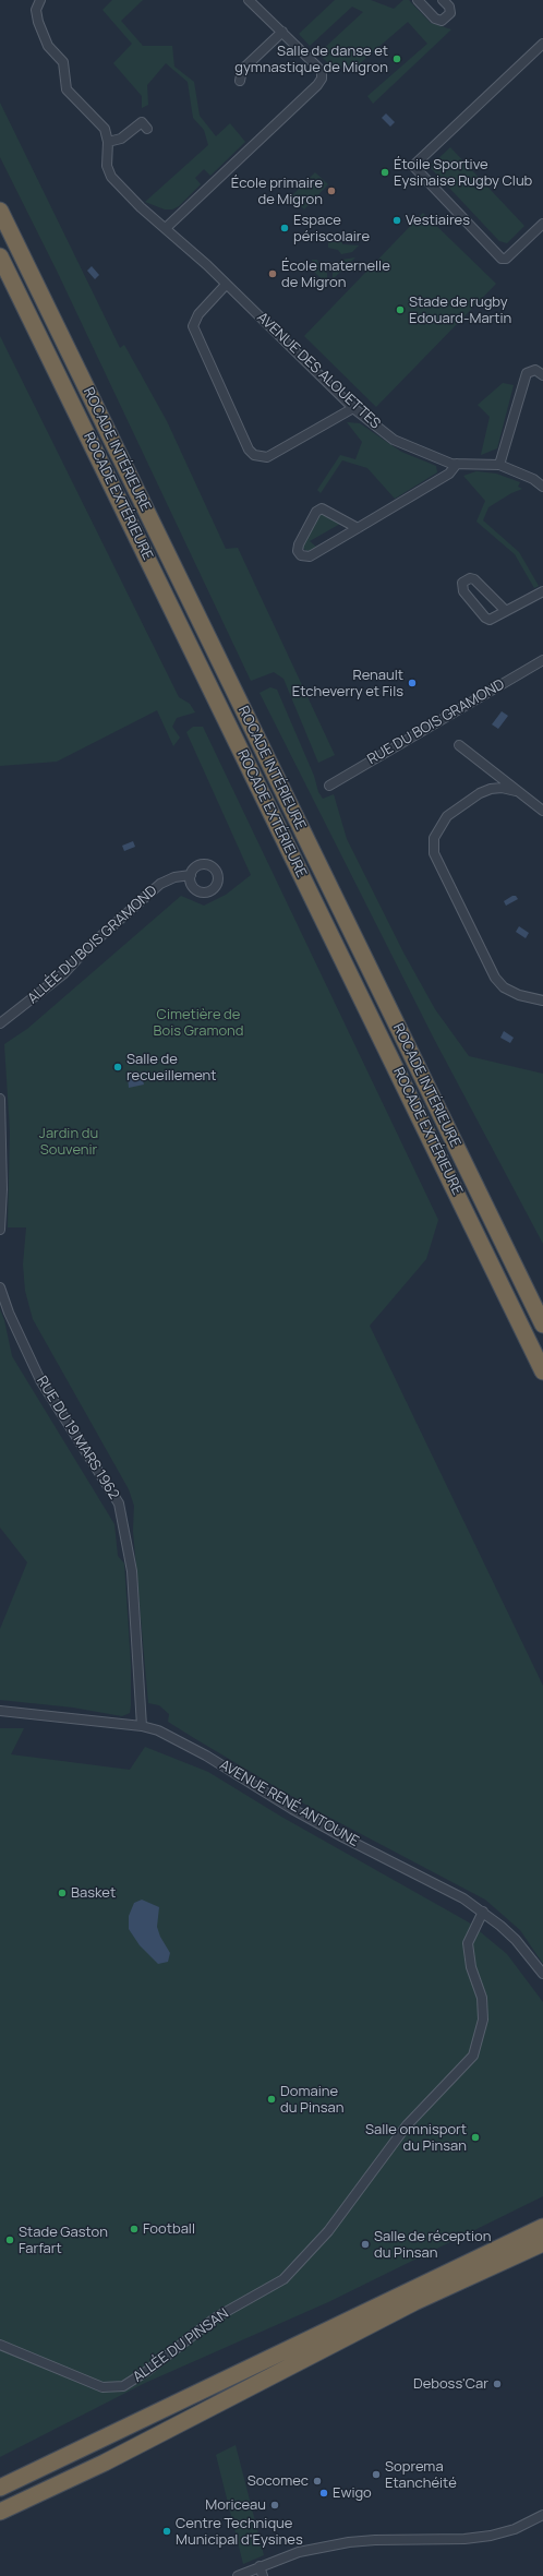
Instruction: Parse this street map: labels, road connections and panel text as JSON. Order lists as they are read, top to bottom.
{
  "streets": {
    "highway": ["ROCADE INTÉRIEURE", "ROCADE EXTÉRIEURE"],
    "street": [
      "AVENUE DES ALOUETTES",
      "RUE DU BOIS GRAMOND",
      "ALLÉE DU BOIS GRAMOND",
      "RUE DU 19 MARS 1962",
      "AVENUE RENÉ ANTOUNE",
      "ALLÉE DU PINSAN"
    ]
  },
  "crossings": [
    ["RUE DU 19 MARS 1962", "AVENUE RENÉ ANTOUNE"],
    ["AVENUE RENÉ ANTOUNE", "ALLÉE DU PINSAN"]
  ],
  "parks": ["Cimetière de Bois Gramond", "Jardin du Souvenir"],
  "places": [
    "Salle de danse et gymnastique de Migron",
    "Étoile Sportive Eysinaise Rugby Club",
    "École primaire de Migron",
    "Vestiaires",
    "Espace périscolaire",
    "École maternelle de Migron",
    "Stade de rugby Edouard-Martin",
    "Renault Etcheverry et Fils",
    "Salle de recueillement",
    "Basket",
    "Domaine du Pinsan",
    "Salle omnisport du Pinsan",
    "Football",
    "Stade Gaston Farfart",
    "Salle de réception du Pinsan",
    "Deboss'Car",
    "Soprema Etanchéité",
    "Socomec",
    "Ewigo",
    "Moriceau",
    "Centre Technique Municipal d'Eysines"
  ]
}
